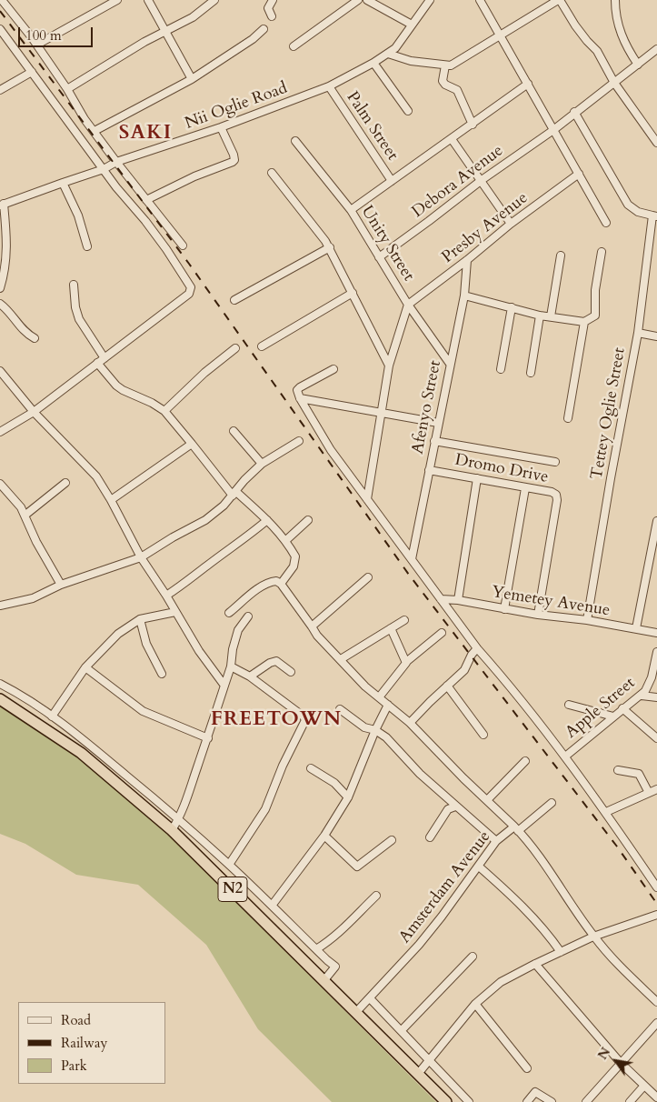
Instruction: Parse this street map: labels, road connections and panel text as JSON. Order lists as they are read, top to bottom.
{
  "streets": {
    "highway": ["N2"],
    "street": [
      "Nii Oglie Road",
      "Palm Street",
      "Debora Avenue",
      "Presby Avenue",
      "Unity Street",
      "Afenyo Street",
      "Tettey Oglie Street",
      "Dromo Drive",
      "Yemetey Avenue",
      "Apple Street",
      "Amsterdam Avenue"
    ]
  },
  "crossings": [
    ["Nii Oglie Road", "Palm Street"],
    ["Debora Avenue", "Unity Street"],
    ["Presby Avenue", "Unity Street"],
    ["Presby Avenue", "Afenyo Street"],
    ["Unity Street", "Afenyo Street"],
    ["Afenyo Street", "Dromo Drive"],
    ["Tettey Oglie Street", "Yemetey Avenue"],
    ["Dromo Drive", "Yemetey Avenue"],
    ["Amsterdam Avenue", "N2"]
  ],
  "districts": ["SAKI", "FREETOWN"],
  "legend": ["Road", "Railway", "Park"],
  "scale_bar": "100 m",
  "north": "top left"
}
